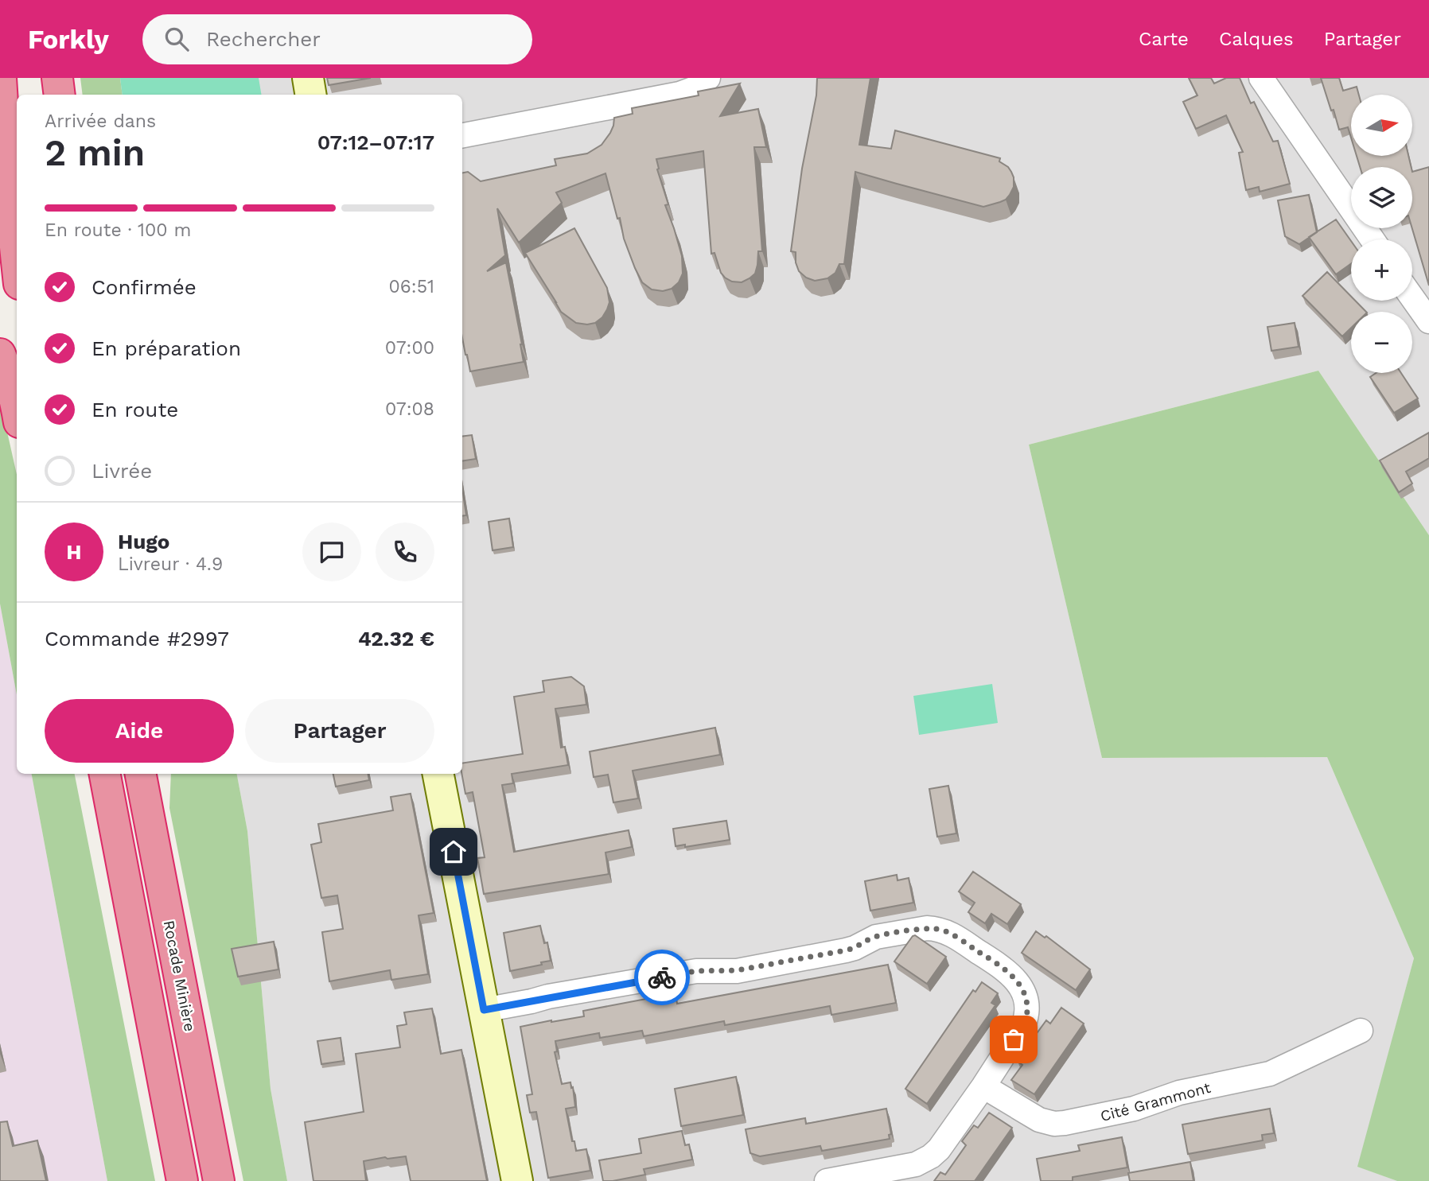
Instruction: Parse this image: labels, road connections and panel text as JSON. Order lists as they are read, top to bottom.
{
  "streets": {
    "highway": ["Rocade Minière"],
    "street": ["Cité Grammont"]
  },
  "north": "right",
  "page": {
    "header": "Forkly",
    "search": "Rechercher",
    "nav": ["Carte", "Calques", "Partager"],
    "map_buttons": ["+", "−"],
    "heading": ["2 min", "Arrivée dans", "07:12–07:17"],
    "panel": [
      "Hugo",
      "Livreur · 4.9",
      "Commande #2997",
      "42.32 €"
    ],
    "bar": "En route · 100 m",
    "list": [
      ["Confirmée", "06:51"],
      ["En préparation", "07:00"],
      ["En route", "07:08"],
      "Livrée"
    ],
    "round": "H",
    "buttons": ["Aide", "Partager"]
  }
}
